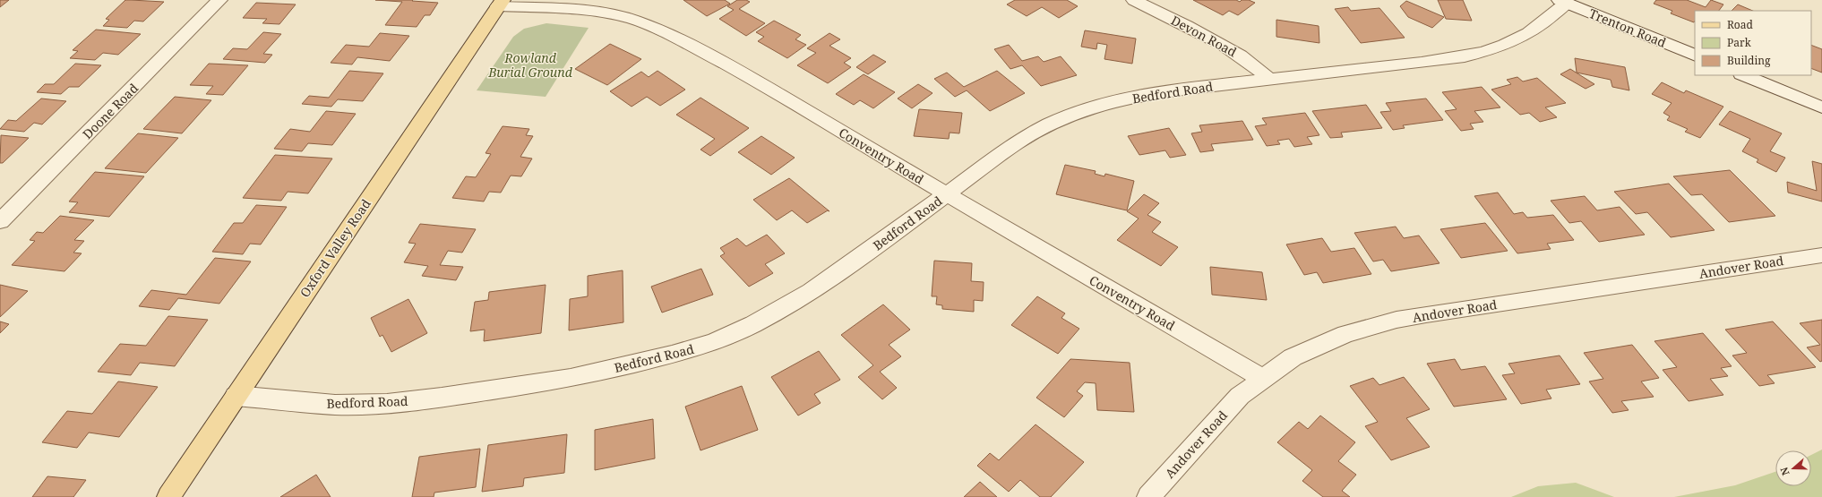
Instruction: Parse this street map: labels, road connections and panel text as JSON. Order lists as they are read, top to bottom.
{
  "streets": {
    "main road": ["Oxford Valley Road"],
    "street": [
      "Trenton Road",
      "Devon Road",
      "Bedford Road",
      "Doone Road",
      "Conventry Road",
      "Andover Road"
    ]
  },
  "crossings": [
    ["Trenton Road", "Bedford Road"],
    ["Devon Road", "Bedford Road"],
    ["Bedford Road", "Conventry Road"],
    ["Bedford Road", "Oxford Valley Road"],
    ["Conventry Road", "Oxford Valley Road"],
    ["Conventry Road", "Andover Road"]
  ],
  "parks": ["Rowland Burial Ground"],
  "legend": ["Road", "Park", "Building"],
  "north": "left"
}
